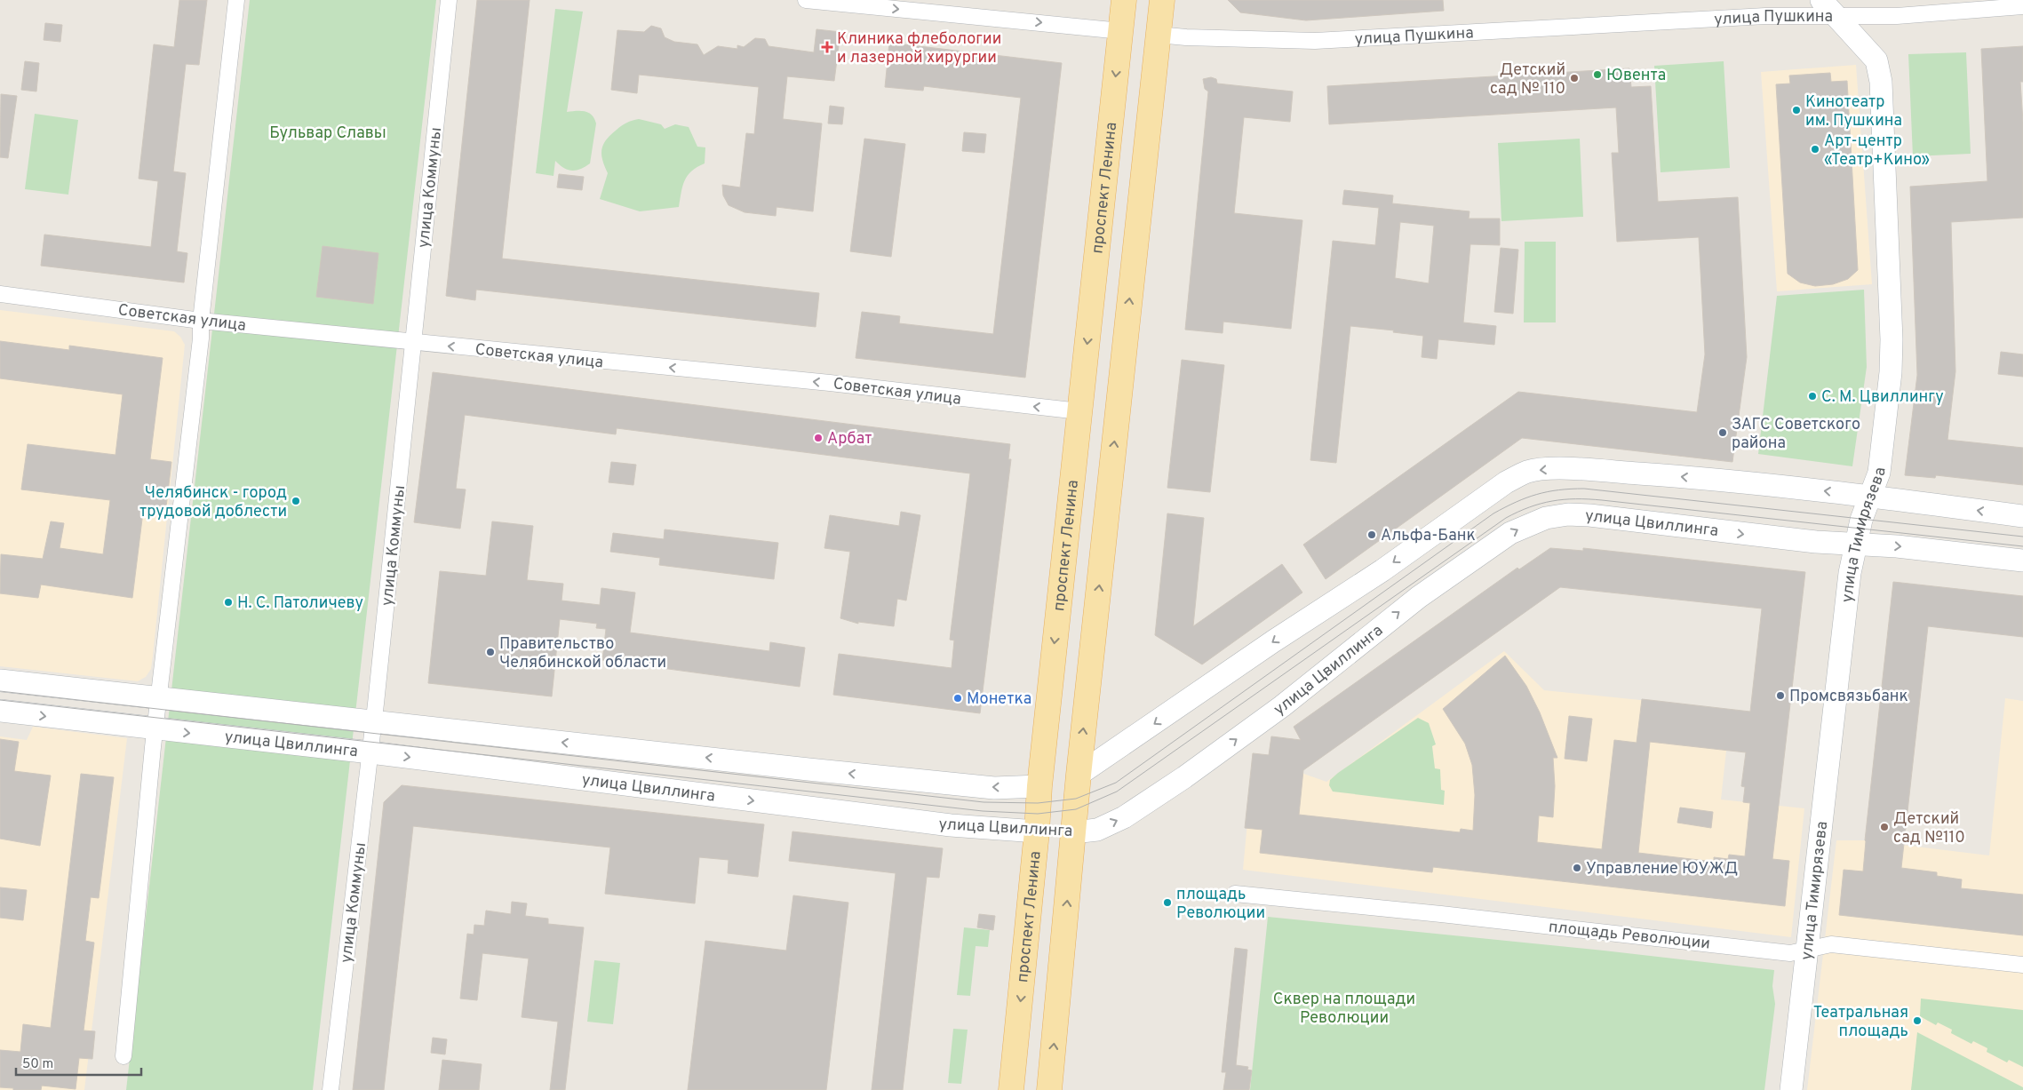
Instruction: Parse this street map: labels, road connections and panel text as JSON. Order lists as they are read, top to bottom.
{
  "streets": {
    "main road": [
      "улица Пушкина",
      "проспект Ленина",
      "улица Цвиллинга",
      "улица Тимирязева"
    ],
    "street": ["улица Коммуны", "Советская улица", "площадь Революции"]
  },
  "crossings": [
    ["улица Пушкина", "проспект Ленина"],
    ["улица Пушкина", "улица Тимирязева"],
    ["улица Коммуны", "Советская улица"],
    ["улица Коммуны", "улица Цвиллинга"],
    ["проспект Ленина", "Советская улица"],
    ["проспект Ленина", "улица Цвиллинга"],
    ["улица Цвиллинга", "улица Тимирязева"],
    ["улица Тимирязева", "площадь Революции"]
  ],
  "one_way": ["Советская улица"],
  "parks": ["Бульвар Славы", "Сквер на площади Революции"],
  "places": {
    "health": ["Клиника флебологии и лазерной хирургии"],
    "other": [
      "Ювента",
      "Детский сад № 110",
      "Кинотеатр им. Пушкина",
      "Арт-центр «Театр+Кино»",
      "С. М. Цвиллингу",
      "ЗАГС Советского района",
      "Арбат",
      "Челябинск - город трудовой доблести",
      "Альфа-Банк",
      "Н. С. Патоличеву",
      "Правительство Челябинской области",
      "Промсвязьбанк",
      "Монетка",
      "Детский сад №110",
      "Управление ЮУЖД",
      "площадь Революции",
      "Театральная площадь"
    ]
  },
  "scale_bar": "50 m"
}
